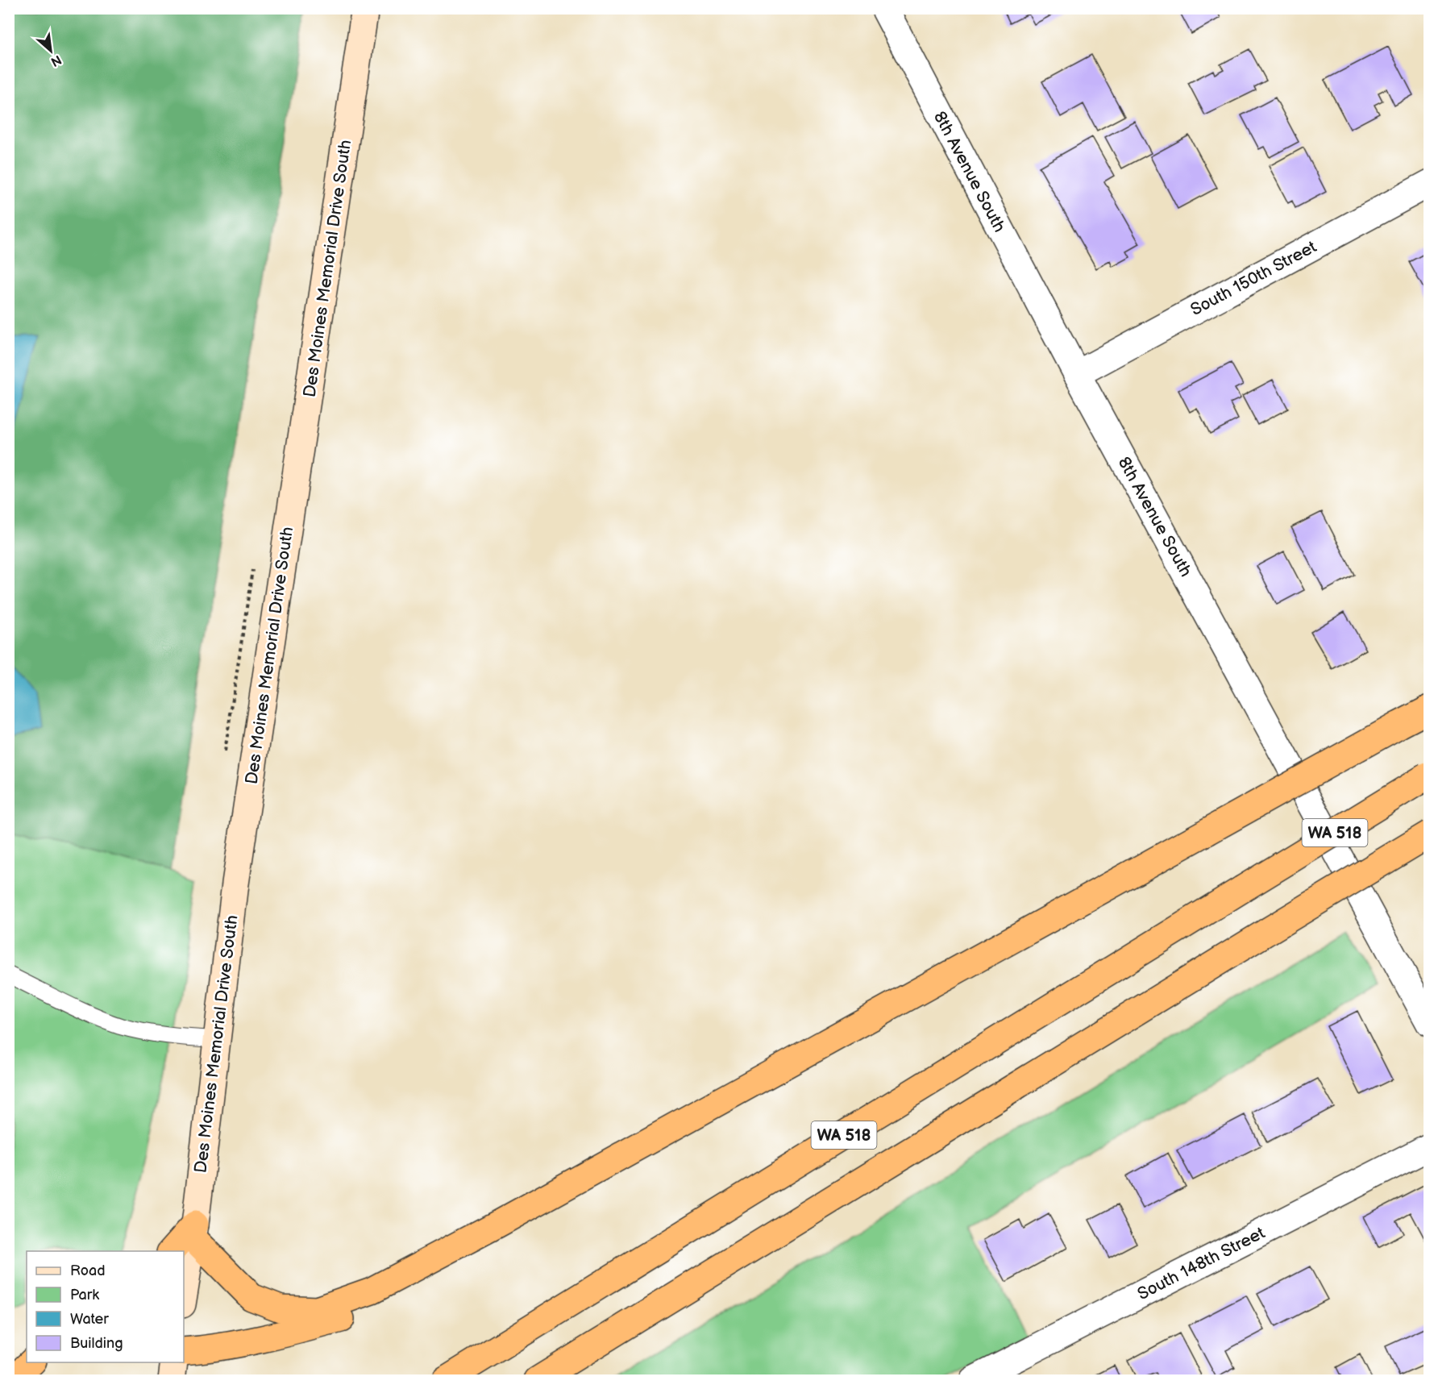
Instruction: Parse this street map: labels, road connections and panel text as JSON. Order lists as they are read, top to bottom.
{
  "streets": {
    "highway": ["WA 518"],
    "main road": ["Des Moines Memorial Drive South"],
    "street": ["8th Avenue South", "South 150th Street", "South 148th Street"]
  },
  "crossings": [
    ["8th Avenue South", "South 150th Street"]
  ],
  "legend": [
    "Road",
    "Park",
    "Water",
    "Building"
  ],
  "north": "bottom right"
}
